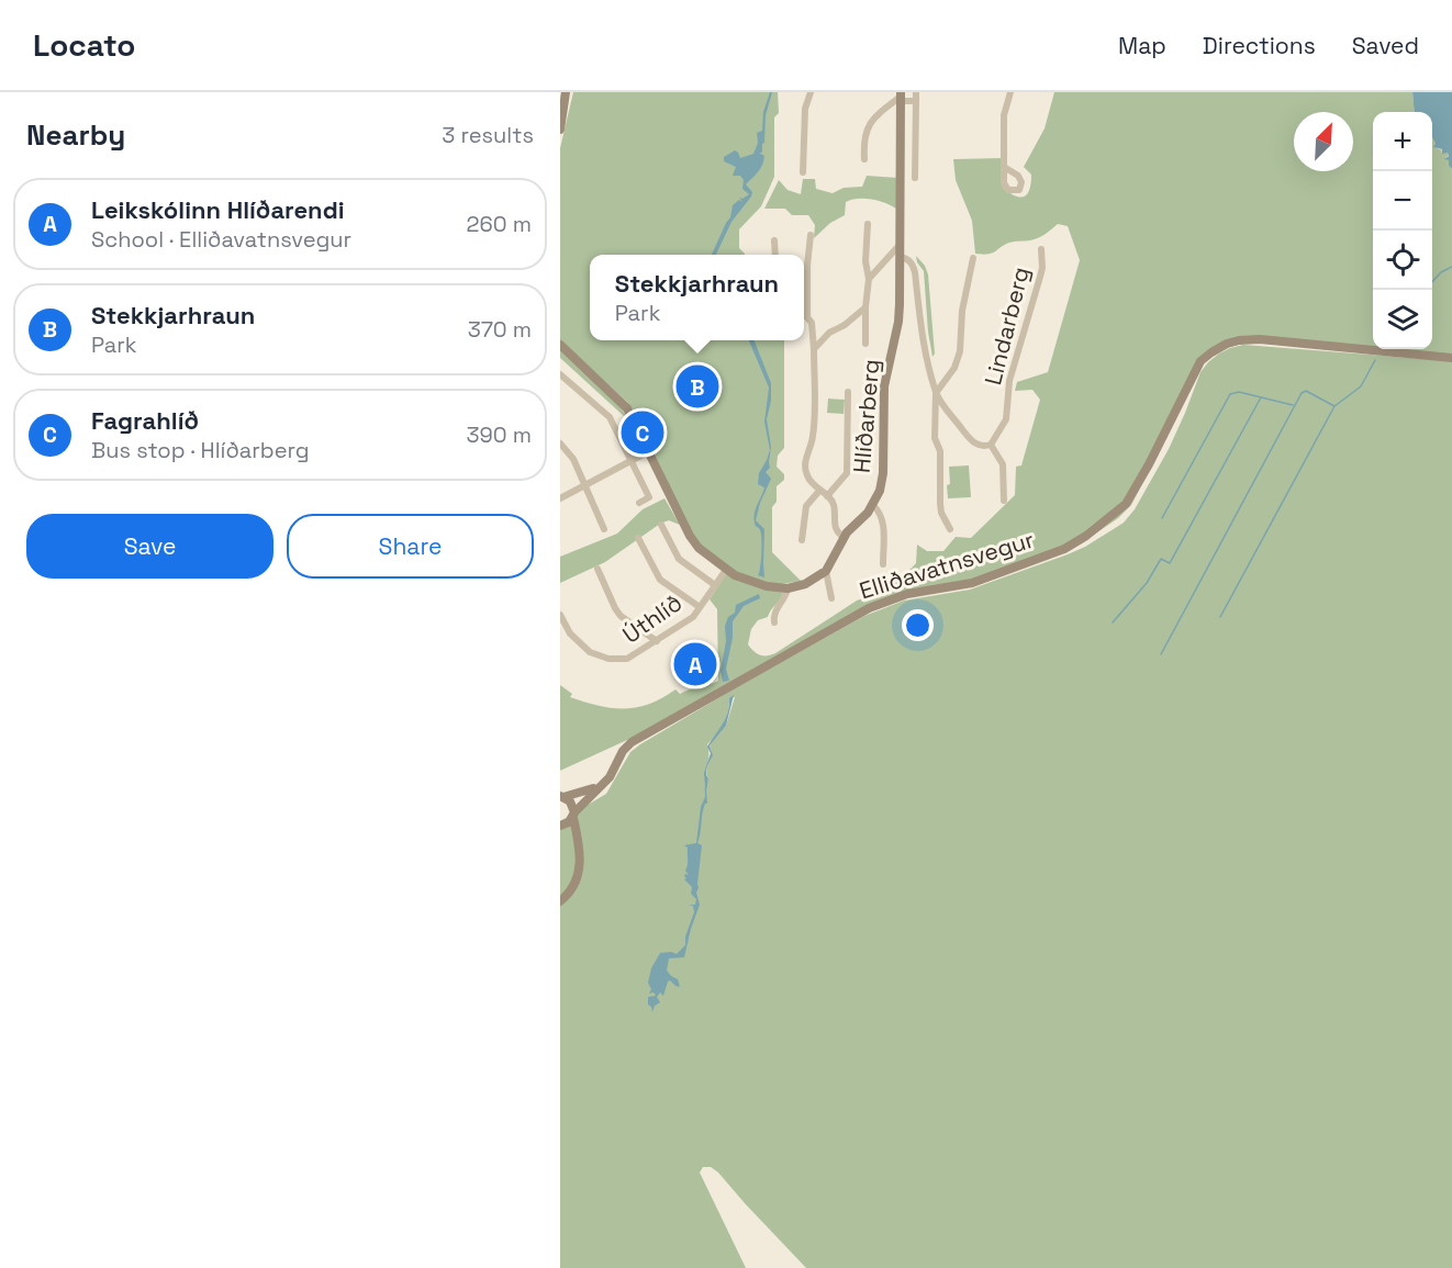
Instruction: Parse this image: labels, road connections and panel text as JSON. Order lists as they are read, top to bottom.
{
  "streets": {
    "main road": ["Hlíðarberg", "Elliðavatnsvegur"],
    "street": ["Lindarberg", "Úthlíð"]
  },
  "north": "top right",
  "page": {
    "header": "Locato",
    "nav": ["Map", "Directions", "Saved"],
    "heading": ["Nearby", "3 results"],
    "map_buttons": ["+", "−"],
    "list": [
      {
        "mark": "A",
        "name": "Leikskólinn Hlíðarendi",
        "note": "School · Elliðavatnsvegur",
        "value": "260 m"
      },
      {
        "mark": "B",
        "name": "Stekkjarhraun",
        "note": "Park",
        "value": "370 m"
      },
      {
        "mark": "C",
        "name": "Fagrahlíð",
        "note": "Bus stop · Hlíðarberg",
        "value": "390 m"
      }
    ],
    "popup": ["Stekkjarhraun", "Park"],
    "pins": ["B", "C", "A"],
    "buttons": ["Save", "Share"]
  }
}
